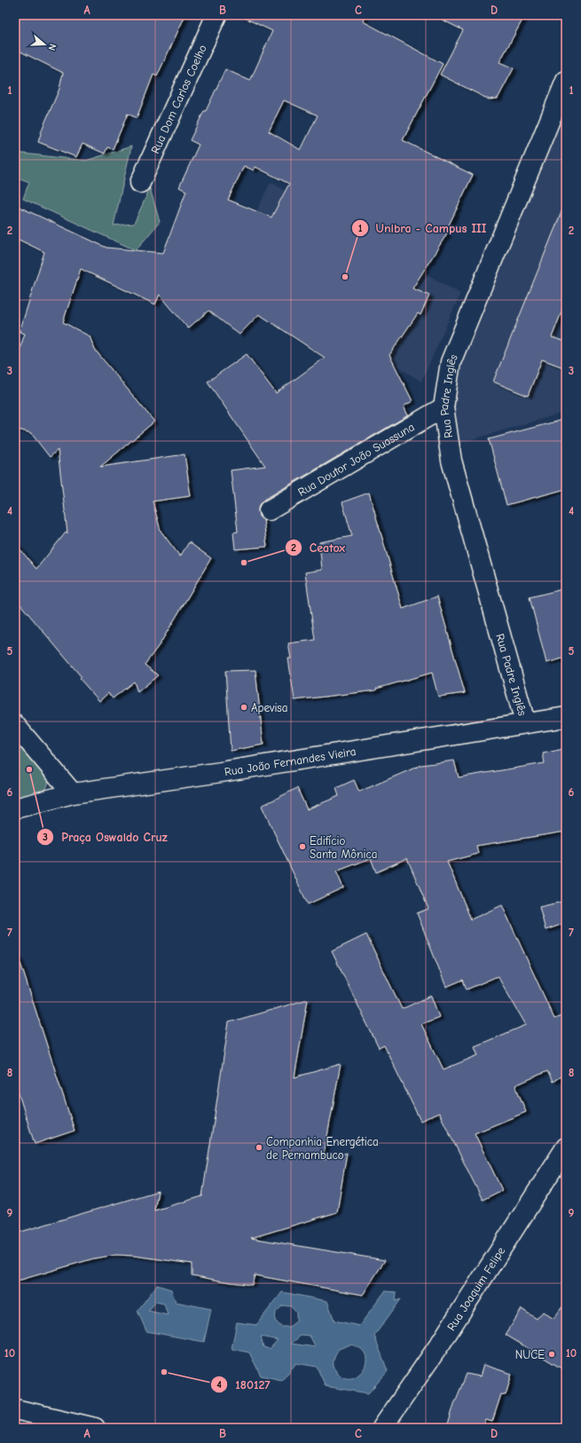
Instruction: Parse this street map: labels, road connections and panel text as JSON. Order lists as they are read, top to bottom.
{
  "streets": {
    "street": [
      "Rua Dom Carlos Coelho",
      "Rua Padre Inglês",
      "Rua Doutor João Suassuna",
      "Rua João Fernandes Vieira",
      "Rua Joaquim Felipe"
    ]
  },
  "crossings": [
    ["Rua Padre Inglês", "Rua Doutor João Suassuna"],
    ["Rua Padre Inglês", "Rua João Fernandes Vieira"]
  ],
  "places": [
    "Unibra - Campus III",
    "Ceatox",
    "Apevisa",
    "Praça Oswaldo Cruz",
    "Edifício Santa Mônica",
    "Companhia Energética de Pernambuco",
    "NUCE",
    "180127"
  ],
  "north": "right",
  "grid": {
    "columns": [
      "A",
      "B",
      "C",
      "D"
    ],
    "rows": [
      "1",
      "2",
      "3",
      "4",
      "5",
      "6",
      "7",
      "8",
      "9",
      "10"
    ]
  }
}
